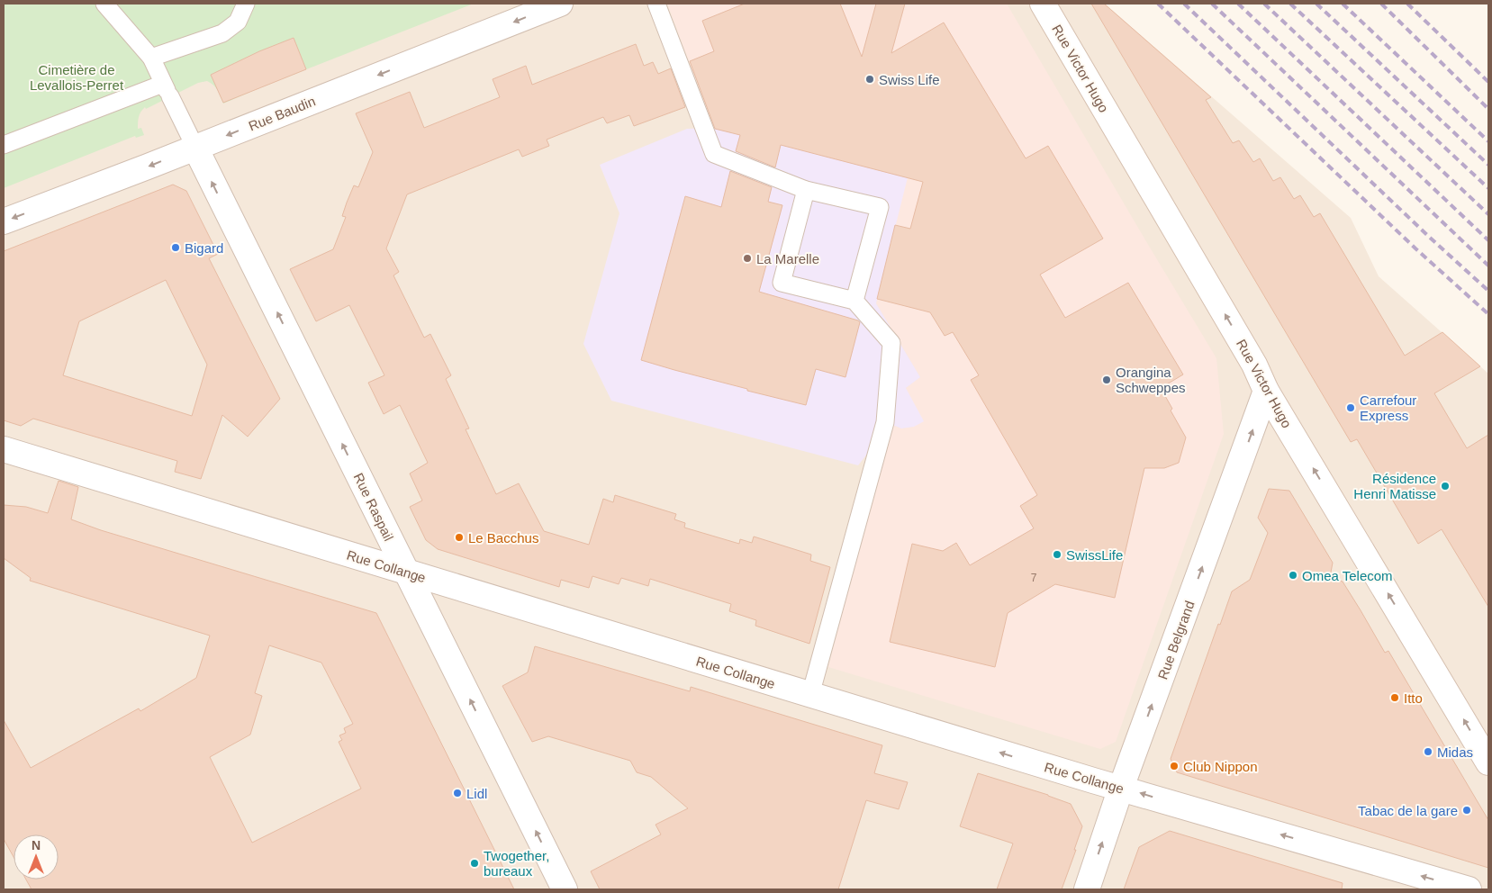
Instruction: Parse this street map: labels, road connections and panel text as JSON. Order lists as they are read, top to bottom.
{
  "streets": {
    "street": [
      "Rue Victor Hugo",
      "Rue Baudin",
      "Rue Raspail",
      "Rue Collange",
      "Rue Belgrand"
    ]
  },
  "crossings": [
    ["Rue Victor Hugo", "Rue Belgrand"],
    ["Rue Baudin", "Rue Raspail"],
    ["Rue Raspail", "Rue Collange"],
    ["Rue Collange", "Rue Belgrand"]
  ],
  "one_way": [
    "Rue Victor Hugo",
    "Rue Baudin",
    "Rue Raspail",
    "Rue Collange",
    "Rue Belgrand"
  ],
  "parks": ["Cimetière de Levallois-Perret"],
  "places": [
    "Swiss Life",
    "Bigard",
    "La Marelle",
    "Orangina Schweppes",
    "Carrefour Express",
    "Résidence Henri Matisse",
    "Le Bacchus",
    "SwissLife",
    "Omea Telecom",
    "Itto",
    "Midas",
    "Club Nippon",
    "Lidl",
    "Tabac de la gare",
    "Twogether, bureaux"
  ],
  "house_numbers": ["7"],
  "north": "top"
}
